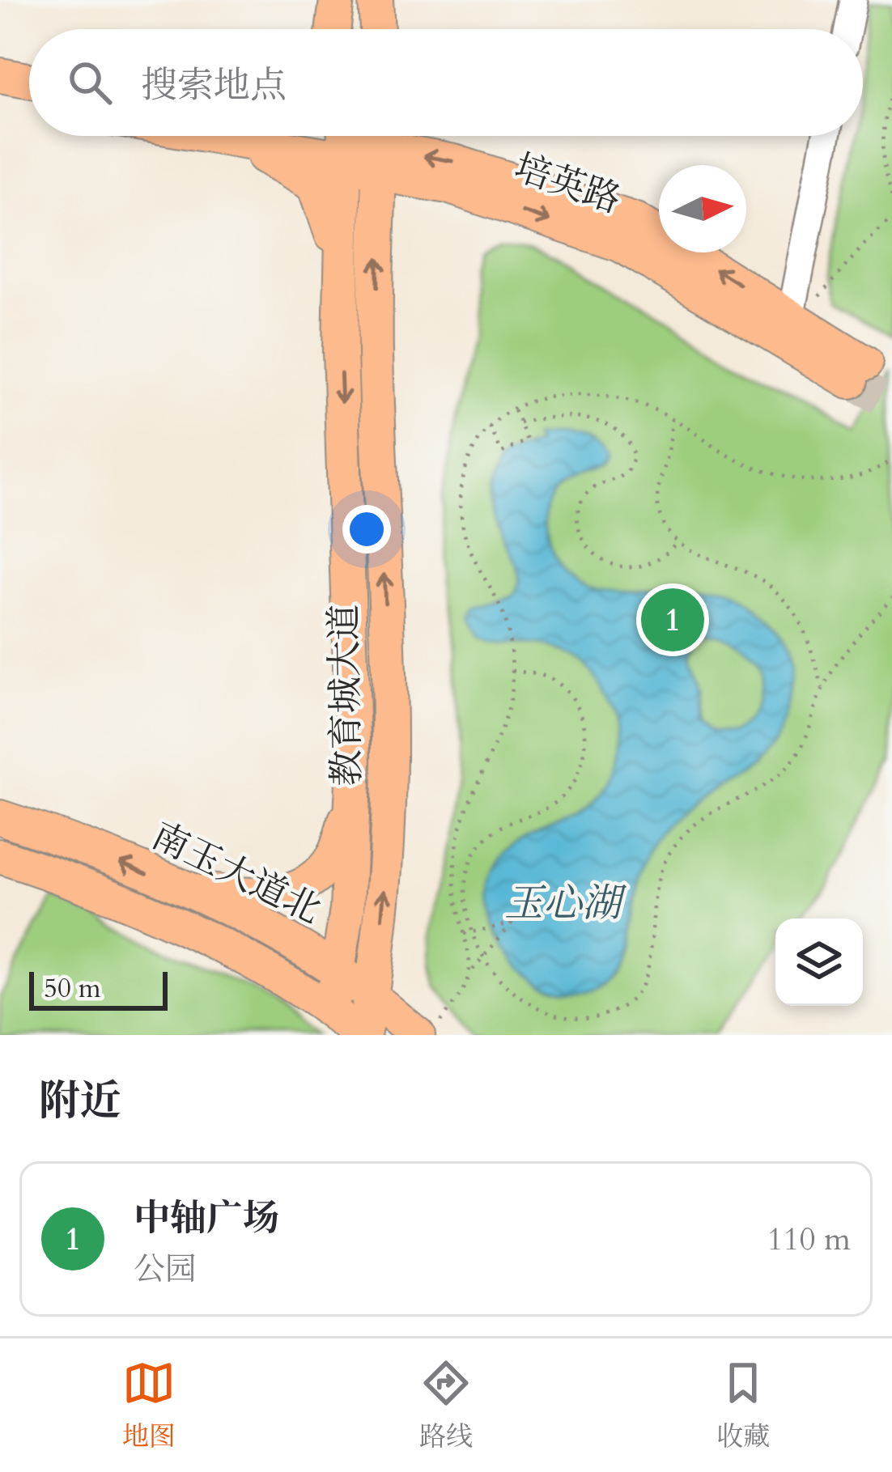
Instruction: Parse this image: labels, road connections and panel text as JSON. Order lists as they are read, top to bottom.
{
  "streets": {
    "main road": ["培英路", "教育城大道", "南玉大道北"]
  },
  "crossings": [
    ["培英路", "教育城大道"],
    ["教育城大道", "南玉大道北"]
  ],
  "water": ["玉心湖"],
  "scale_bar": "50 m",
  "north": "right",
  "page": {
    "search": "搜索地点",
    "pins": "1",
    "scale": "50 m",
    "heading": "附近",
    "list": [
      {
        "mark": "1",
        "name": "中轴广场",
        "note": "公园",
        "value": "110 m"
      }
    ],
    "nav": ["地图", "路线", "收藏"]
  }
}
